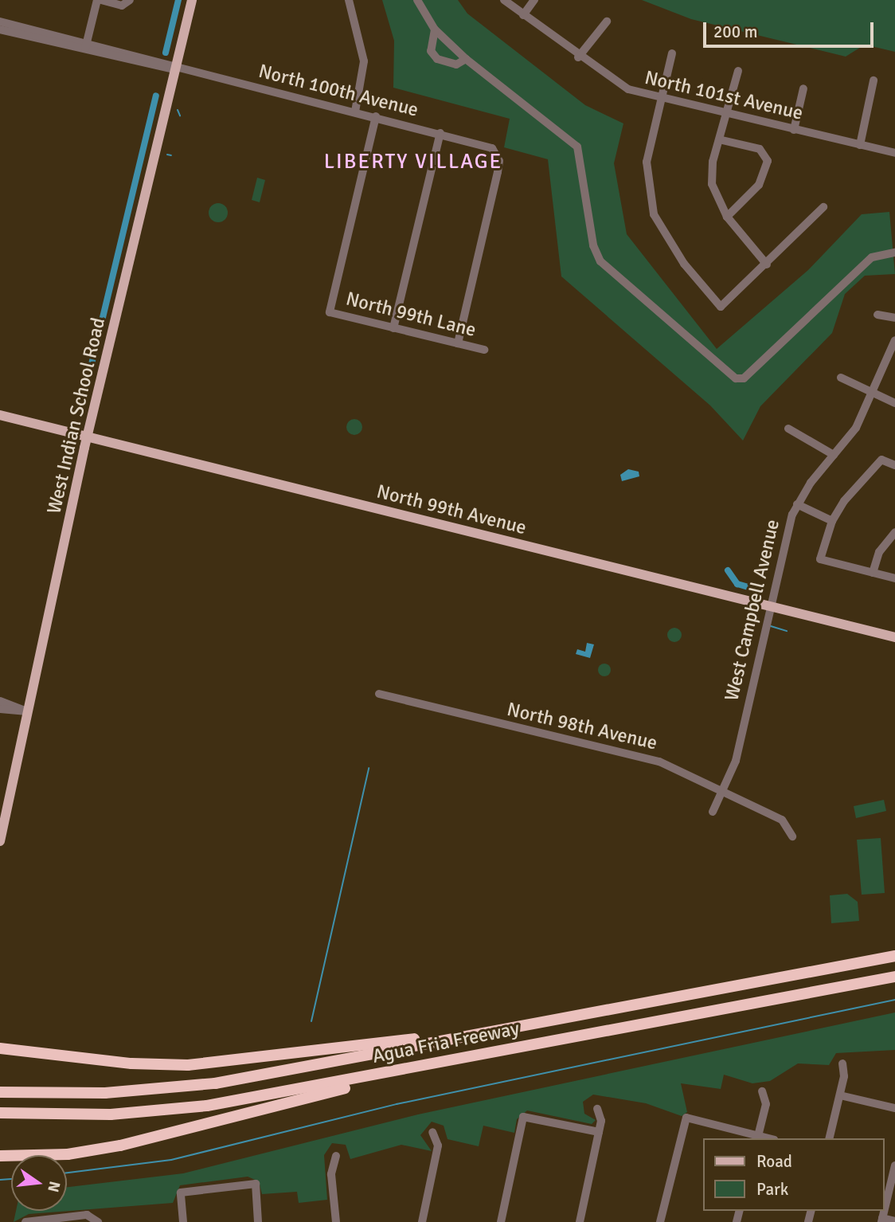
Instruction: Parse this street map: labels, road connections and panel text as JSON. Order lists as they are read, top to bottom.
{
  "streets": {
    "highway": ["Agua Fria Freeway"],
    "main road": ["West Indian School Road", "North 99th Avenue"],
    "street": [
      "North 100th Avenue",
      "North 101st Avenue",
      "North 99th Lane",
      "West Campbell Avenue",
      "North 98th Avenue"
    ]
  },
  "crossings": [
    ["North 100th Avenue", "North 99th Lane"],
    ["North 100th Avenue", "West Indian School Road"],
    ["West Indian School Road", "North 99th Avenue"],
    ["North 99th Avenue", "West Campbell Avenue"],
    ["West Campbell Avenue", "North 98th Avenue"]
  ],
  "districts": ["LIBERTY VILLAGE"],
  "legend": ["Road", "Park"],
  "scale_bar": "200 m",
  "north": "right"
}
